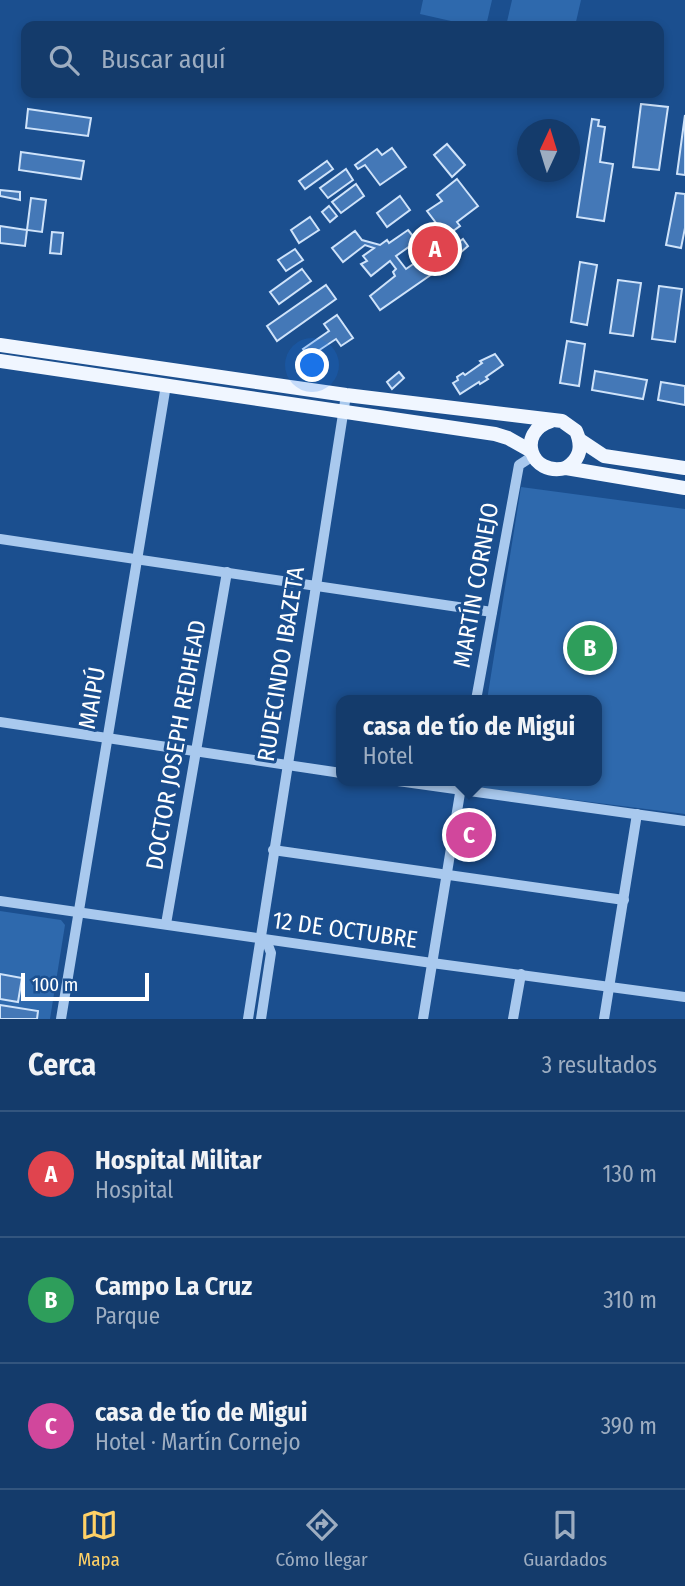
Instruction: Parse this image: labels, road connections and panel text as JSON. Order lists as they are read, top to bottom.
{
  "streets": {
    "street": [
      "MARTÍN CORNEJO",
      "RUDECINDO IBAZETA",
      "MAIPÚ",
      "DOCTOR JOSEPH REDHEAD",
      "12 DE OCTUBRE"
    ]
  },
  "crossings": [
    ["RUDECINDO IBAZETA", "12 DE OCTUBRE"],
    ["MAIPÚ", "12 DE OCTUBRE"],
    ["DOCTOR JOSEPH REDHEAD", "12 DE OCTUBRE"]
  ],
  "scale_bar": "100 m",
  "north": "top",
  "page": {
    "search": "Buscar aquí",
    "pins": ["A", "B", "C"],
    "popup": ["casa de tío de Migui", "Hotel"],
    "scale": "100 m",
    "heading": ["Cerca", "3 resultados"],
    "list": [
      {
        "mark": "A",
        "name": "Hospital Militar",
        "note": "Hospital",
        "value": "130 m"
      },
      {
        "mark": "B",
        "name": "Campo La Cruz",
        "note": "Parque",
        "value": "310 m"
      },
      {
        "mark": "C",
        "name": "casa de tío de Migui",
        "note": "Hotel · Martín Cornejo",
        "value": "390 m"
      }
    ],
    "nav": ["Mapa", "Cómo llegar", "Guardados"]
  }
}
